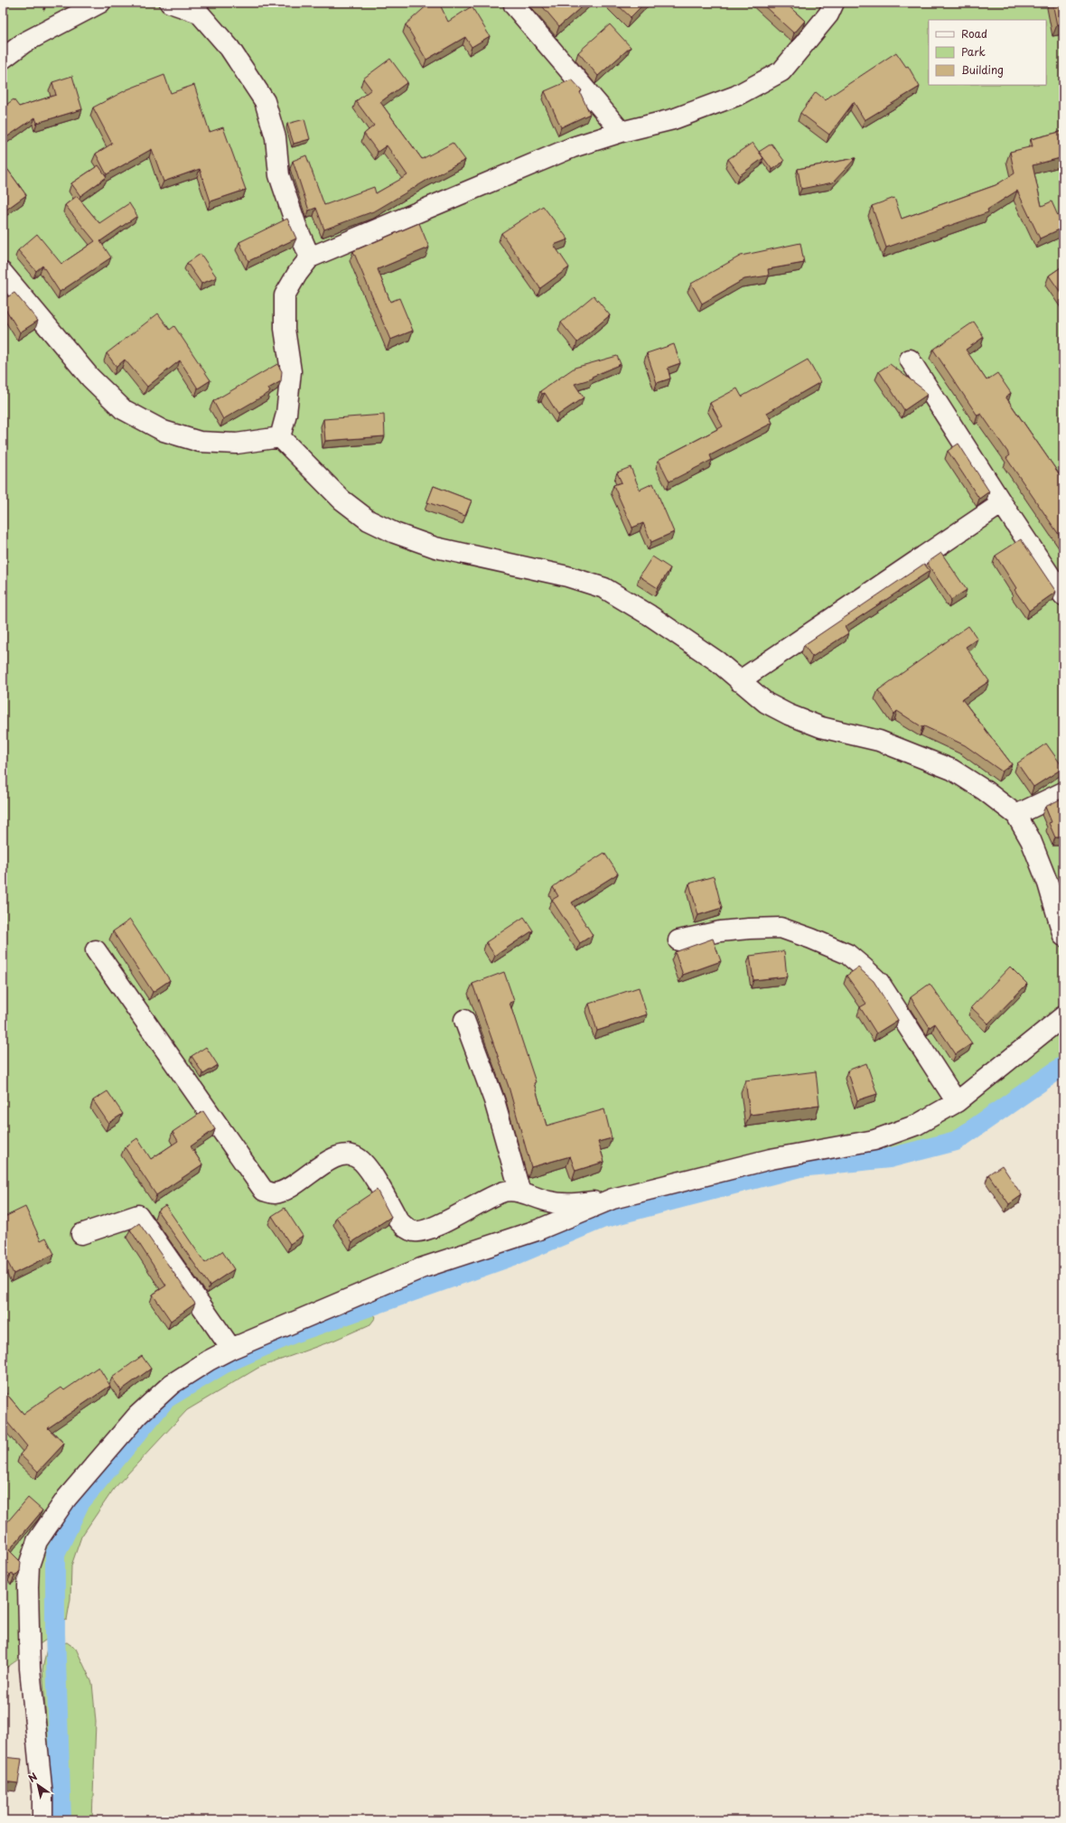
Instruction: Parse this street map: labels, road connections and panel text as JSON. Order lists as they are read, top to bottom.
{
  "legend": ["Road", "Park", "Building"],
  "north": "top left"
}
